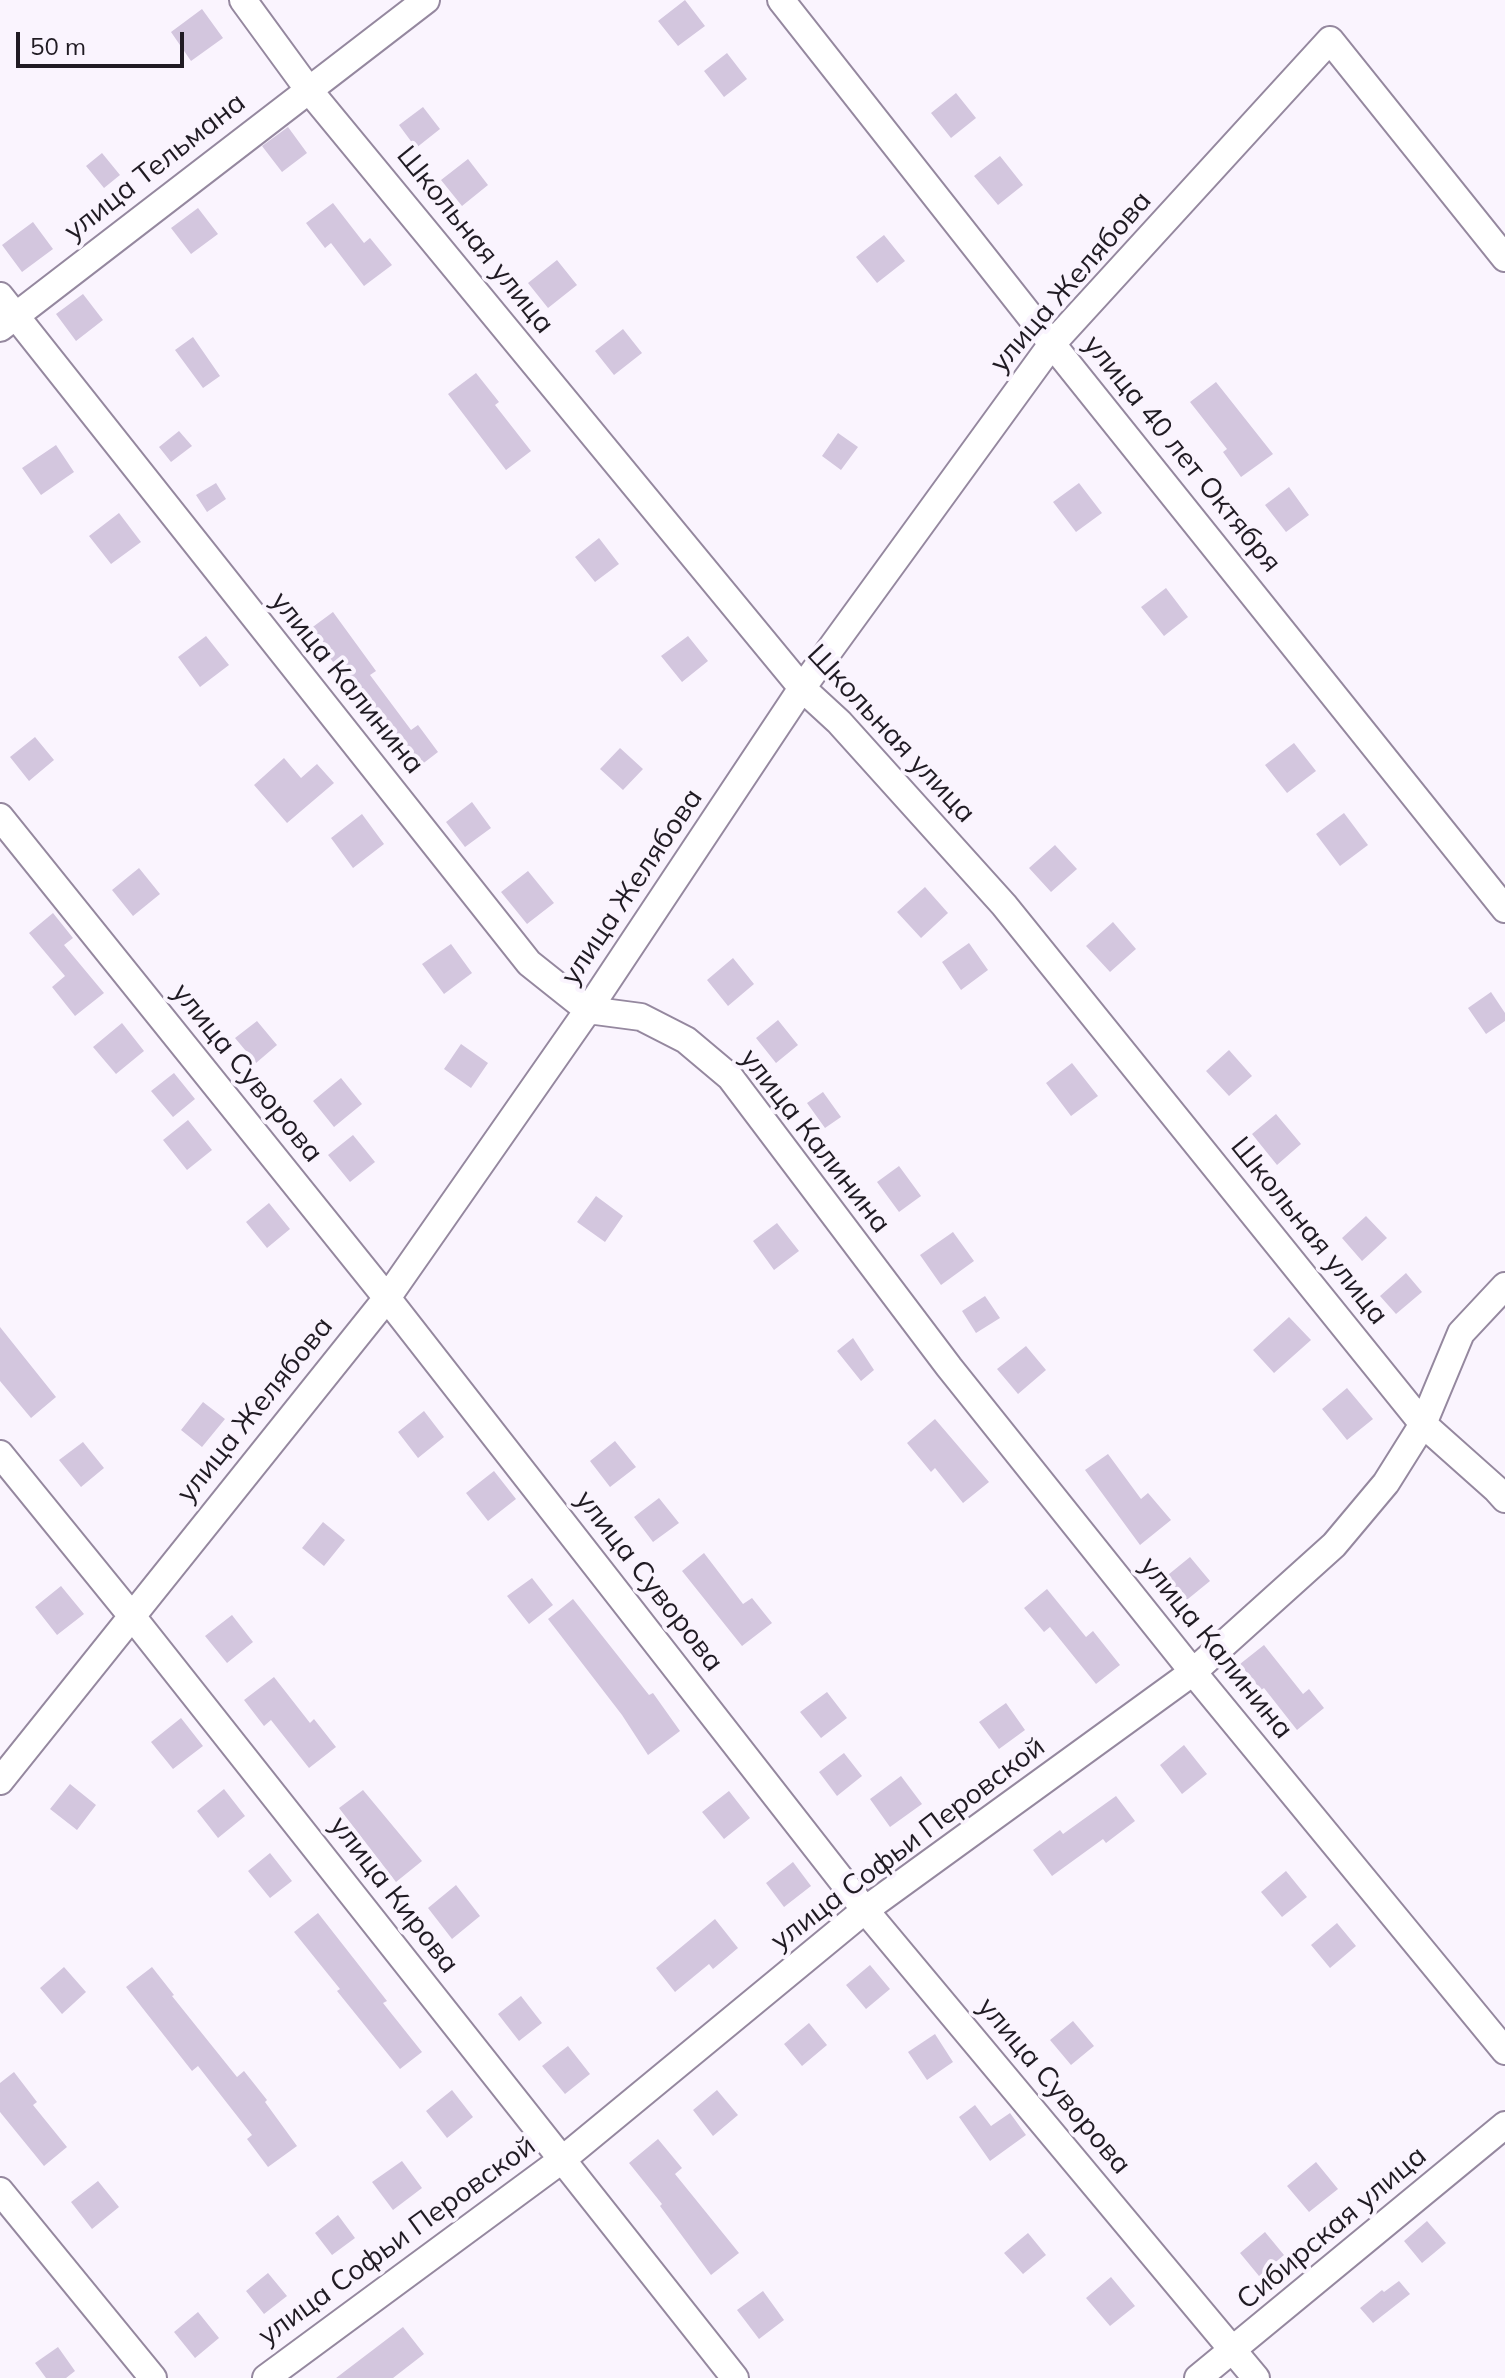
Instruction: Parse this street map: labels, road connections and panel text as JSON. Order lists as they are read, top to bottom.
{
  "streets": {
    "street": [
      "улица Тельмана",
      "Школьная улица",
      "улица Желябова",
      "улица 40 лет Октября",
      "улица Калинина",
      "улица Суворова",
      "улица Софьи Перовской",
      "улица Кирова",
      "Сибирская улица"
    ]
  },
  "crossings": [
    ["улица Тельмана", "Школьная улица"],
    ["улица Тельмана", "улица Калинина"],
    ["Школьная улица", "улица Желябова"],
    ["Школьная улица", "улица Софьи Перовской"],
    ["улица Желябова", "улица 40 лет Октября"],
    ["улица Желябова", "улица Калинина"],
    ["улица Желябова", "улица Суворова"],
    ["улица Желябова", "улица Кирова"],
    ["улица Калинина", "улица Софьи Перовской"],
    ["улица Суворова", "улица Софьи Перовской"],
    ["улица Суворова", "Сибирская улица"],
    ["улица Софьи Перовской", "улица Кирова"]
  ],
  "scale_bar": "50 m"
}
